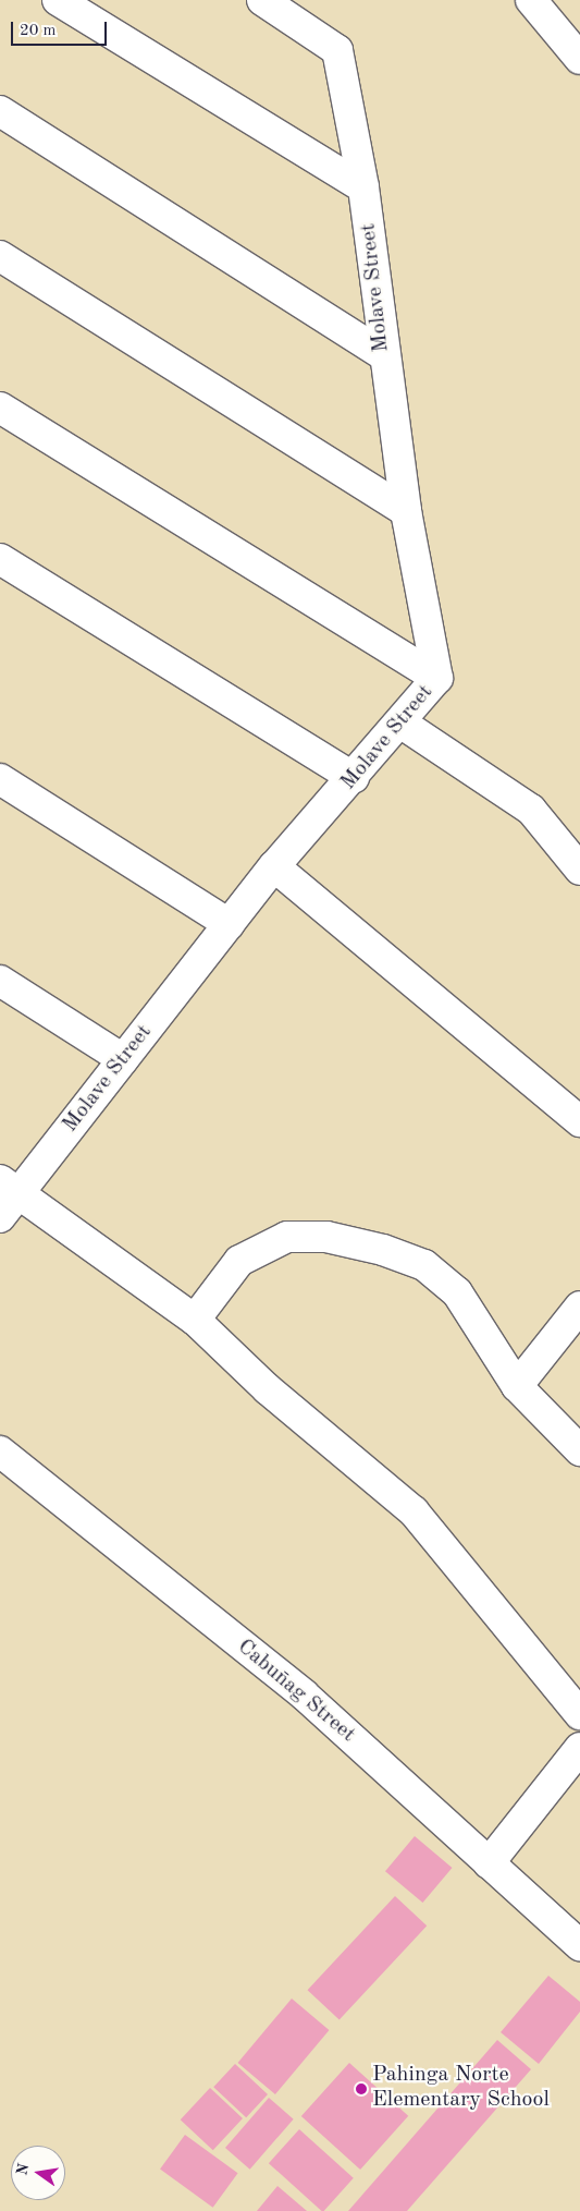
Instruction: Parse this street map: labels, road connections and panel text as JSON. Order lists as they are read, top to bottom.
{
  "streets": {
    "street": ["Molave Street", "Cabuñag Street"]
  },
  "places": ["Pahinga Norte Elementary School"],
  "scale_bar": "20 m",
  "north": "left"
}
